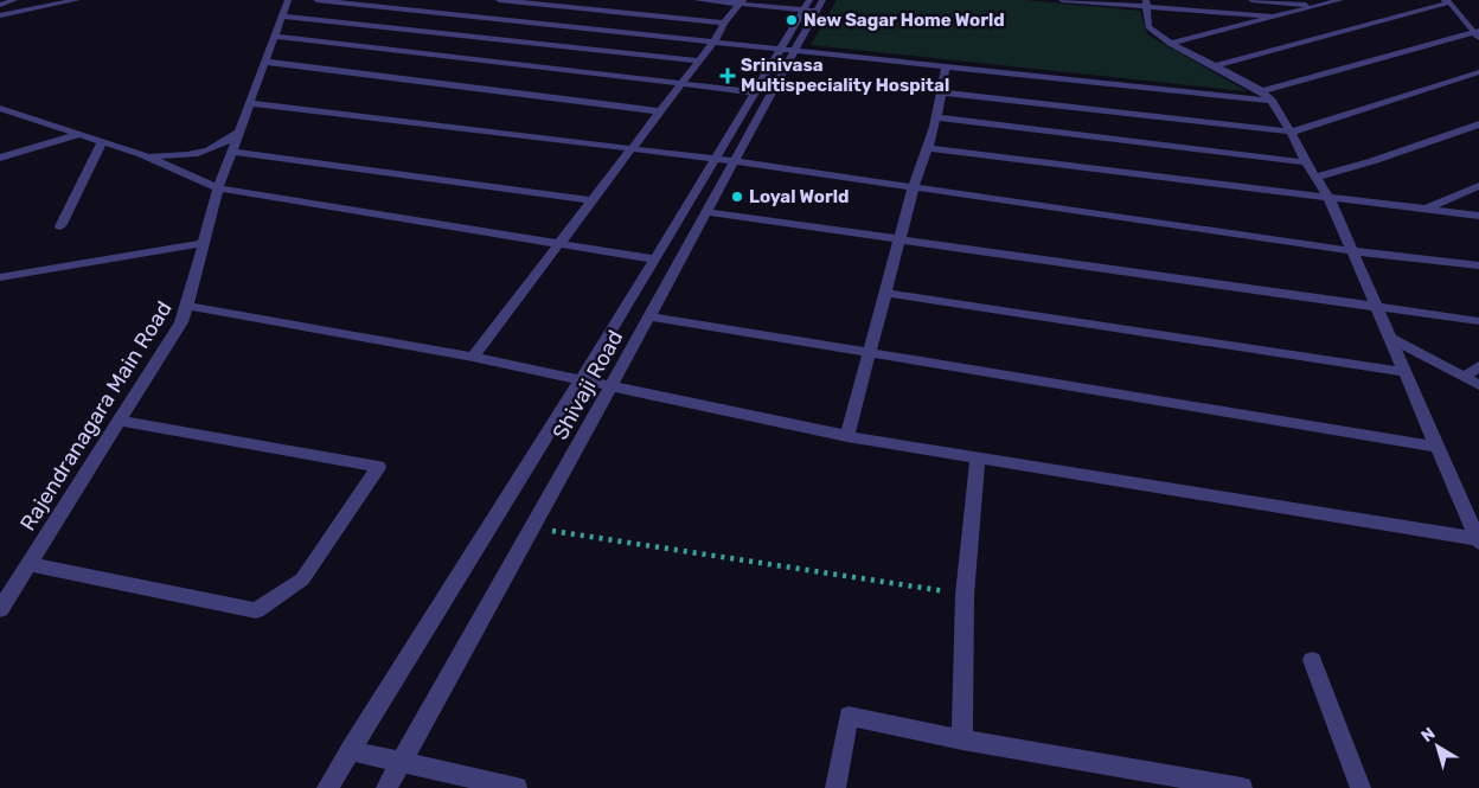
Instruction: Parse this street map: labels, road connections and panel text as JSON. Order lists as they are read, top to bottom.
{
  "streets": {
    "street": ["Shivaji Road", "Rajendranagara Main Road"]
  },
  "places": {
    "other": ["New Sagar Home World", "Loyal World"],
    "health": ["Srinivasa Multispeciality Hospital"]
  },
  "north": "top left"
}
